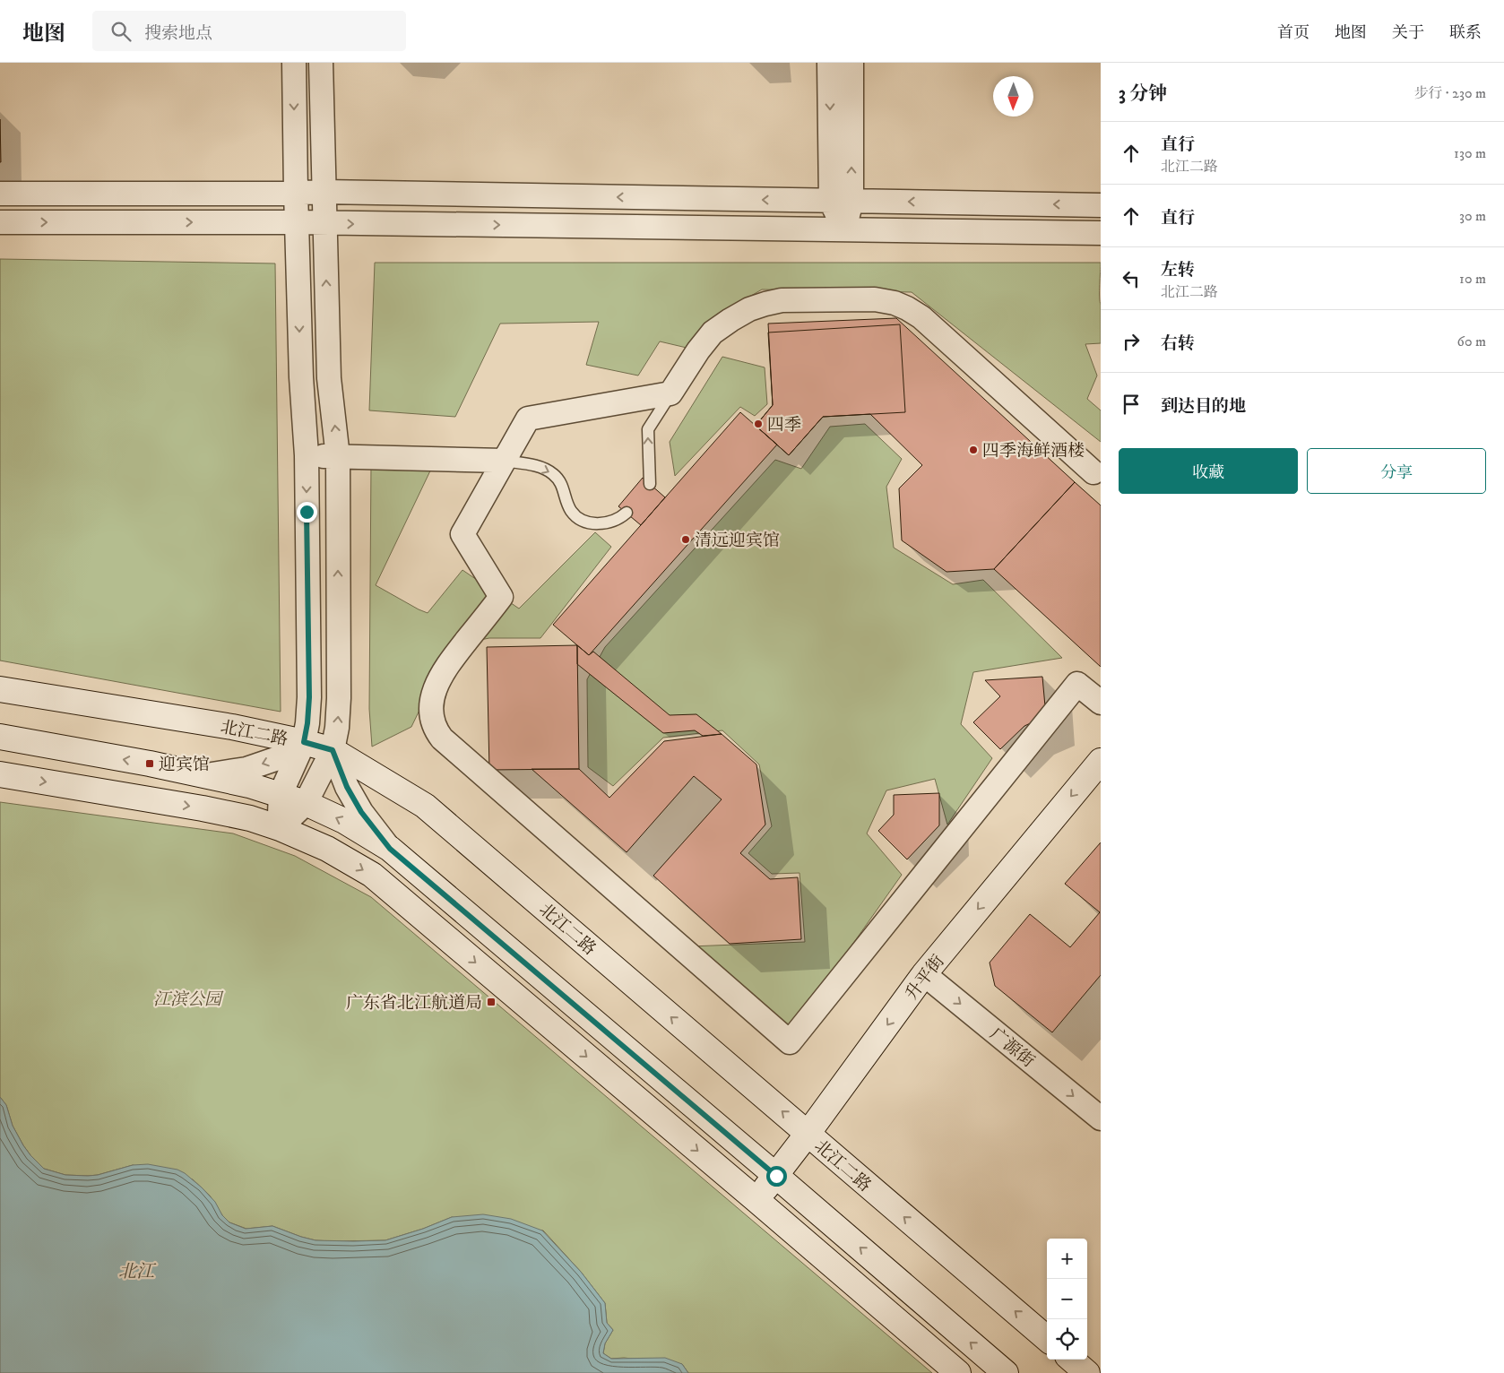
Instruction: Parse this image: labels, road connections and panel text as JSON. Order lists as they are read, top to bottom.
{
  "streets": {
    "main road": ["北江二路", "升平街"],
    "street": ["广源街"]
  },
  "crossings": [
    ["北江二路", "升平街"],
    ["升平街", "广源街"]
  ],
  "one_way": ["升平街", "广源街"],
  "water": ["北江"],
  "parks": ["江滨公园"],
  "places": {
    "other": ["四季", "四季海鲜酒楼", "清远迎宾馆"],
    "transit": ["迎宾馆", "广东省北江航道局"]
  },
  "north": "bottom",
  "page": {
    "header": "地图",
    "search": "搜索地点",
    "nav": [
      "首页",
      "地图",
      "关于",
      "联系"
    ],
    "heading": ["3 分钟", "步行 · 230 m"],
    "list": [
      ["直行", "北江二路", "130 m"],
      ["直行", "30 m"],
      ["左转", "北江二路", "10 m"],
      ["右转", "60 m"],
      "到达目的地"
    ],
    "buttons": ["收藏", "分享"],
    "map_buttons": ["+", "−"]
  }
}
